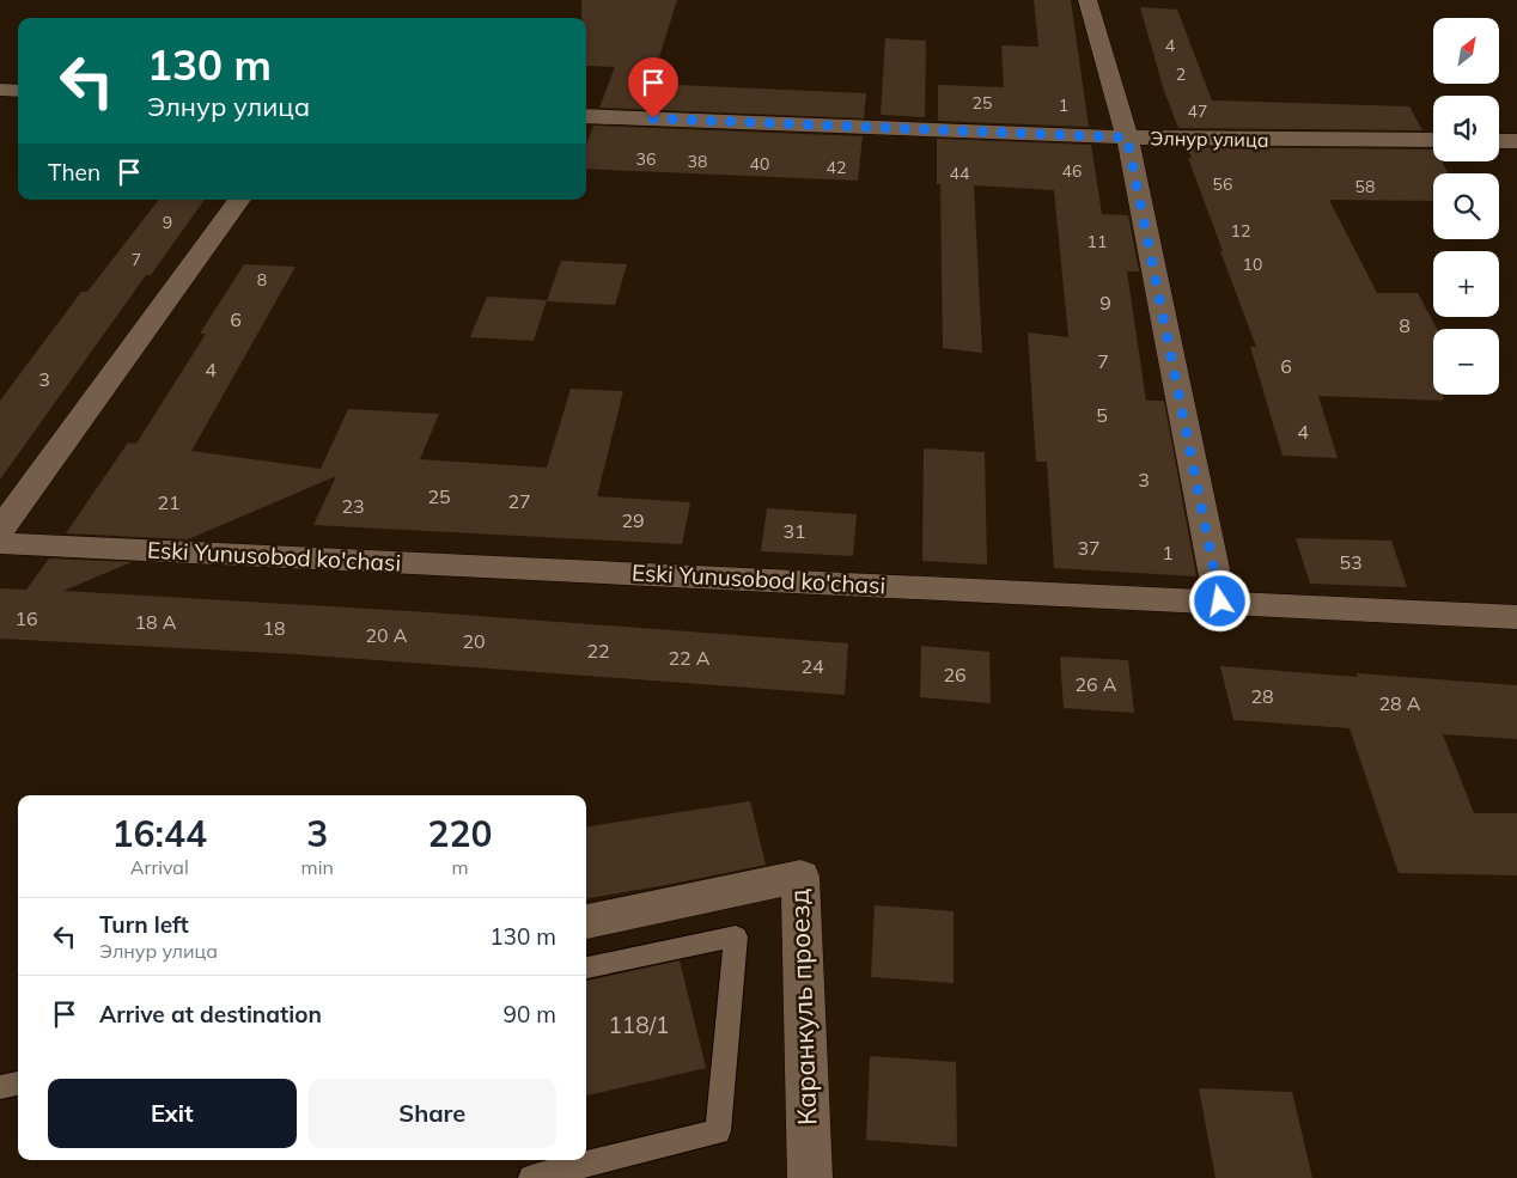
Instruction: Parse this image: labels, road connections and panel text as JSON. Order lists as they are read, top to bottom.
{
  "streets": {
    "street": ["Элнур улица", "Eski Yunusobod ko'chasi", "Каранкуль проезд"]
  },
  "house_numbers": [
    "4",
    "2",
    "25",
    "1",
    "47",
    "36",
    "38",
    "40",
    "42",
    "46",
    "44",
    "56",
    "58",
    "9",
    "12",
    "11",
    "7",
    "10",
    "8",
    "9",
    "6",
    "8",
    "7",
    "6",
    "4",
    "3",
    "5",
    "4",
    "3",
    "25",
    "27",
    "21",
    "23",
    "29",
    "31",
    "37",
    "1",
    "53",
    "16",
    "18 A",
    "18",
    "20 A",
    "20",
    "22",
    "22 A",
    "24",
    "26",
    "26 A",
    "28",
    "28 A",
    "118/1"
  ],
  "north": "top right",
  "page": {
    "map_buttons": ["+", "−"],
    "turn": ["130 m", "Элнур улица"],
    "then": "Then",
    "eta": [
      "16:44",
      "Arrival",
      "3",
      "min",
      "220",
      "m"
    ],
    "list": [
      {
        "name": "Turn left",
        "note": "Элнур улица",
        "value": "130 m"
      },
      {
        "name": "Arrive at destination",
        "value": "90 m"
      }
    ],
    "buttons": ["Exit", "Share"]
  }
}
